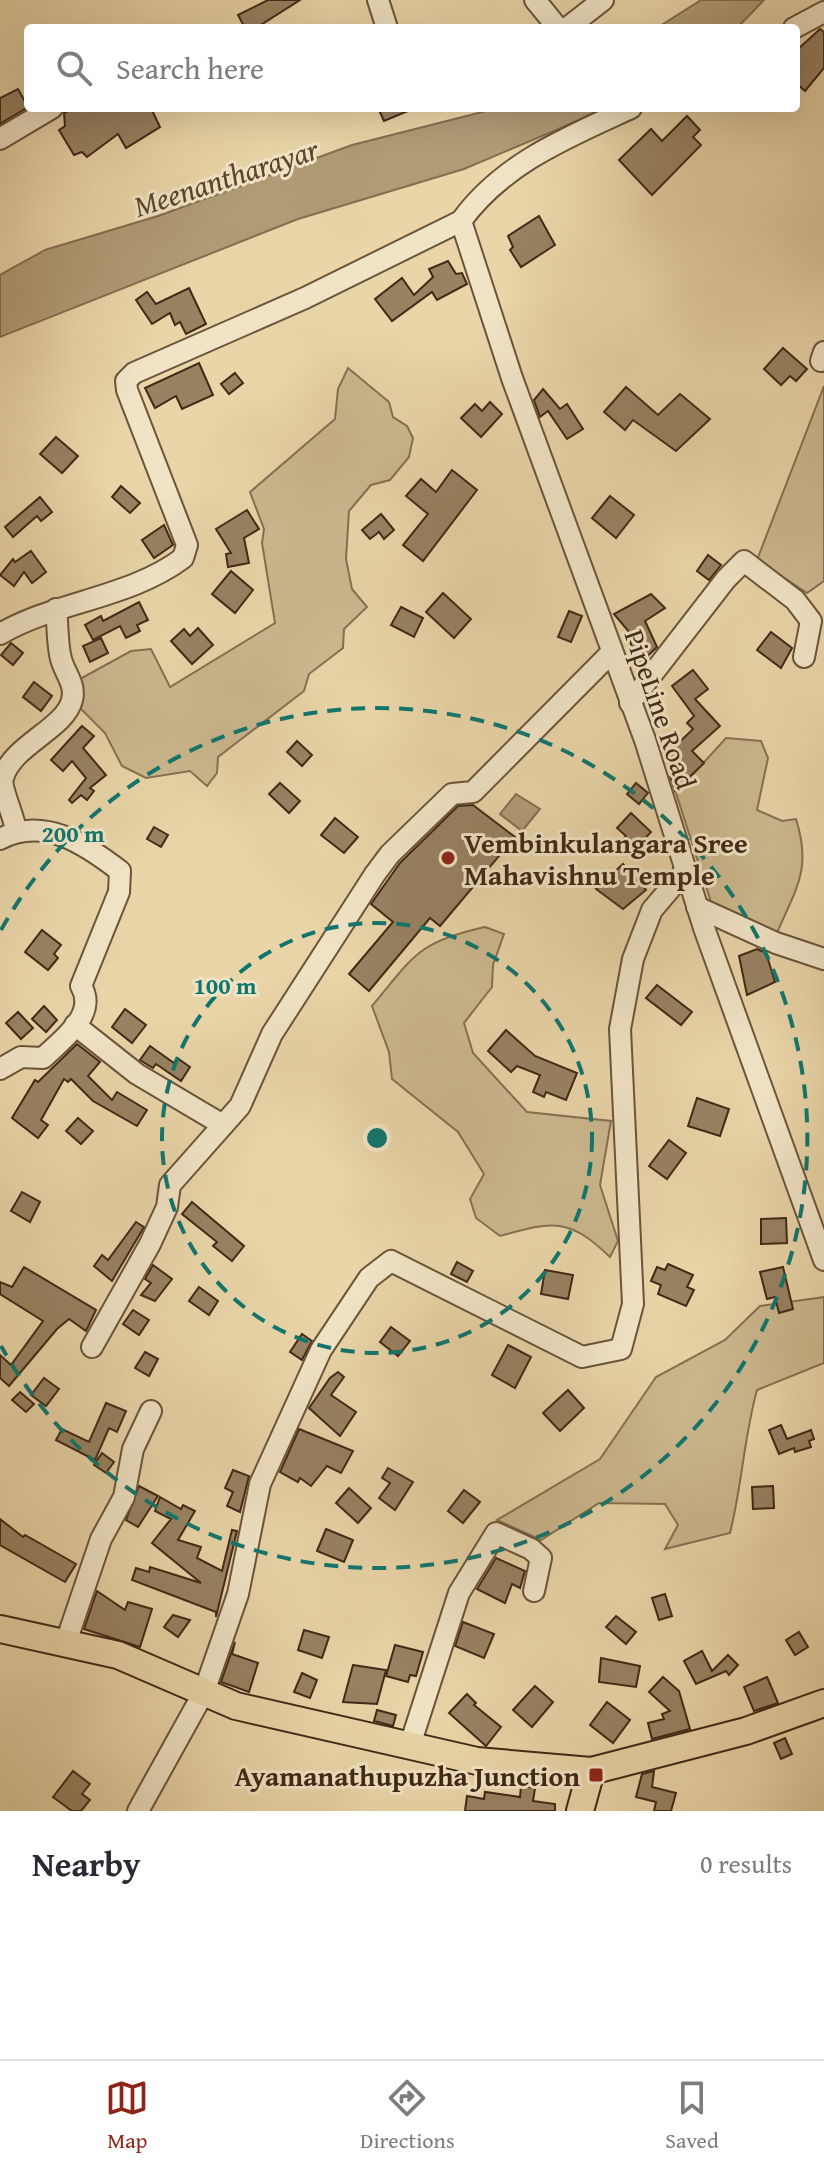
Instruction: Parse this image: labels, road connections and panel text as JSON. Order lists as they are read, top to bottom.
{
  "streets": {
    "street": ["PipeLine Road"]
  },
  "water": ["Meenantharayar"],
  "places": {
    "other": ["Vembinkulangara Sree Mahavishnu Temple"],
    "transit": ["Ayamanathupuzha Junction"]
  },
  "page": {
    "search": "Search here",
    "heading": ["Nearby", "0 results"],
    "nav": ["Map", "Directions", "Saved"]
  },
  "rings": ["200 m", "100 m"]
}
